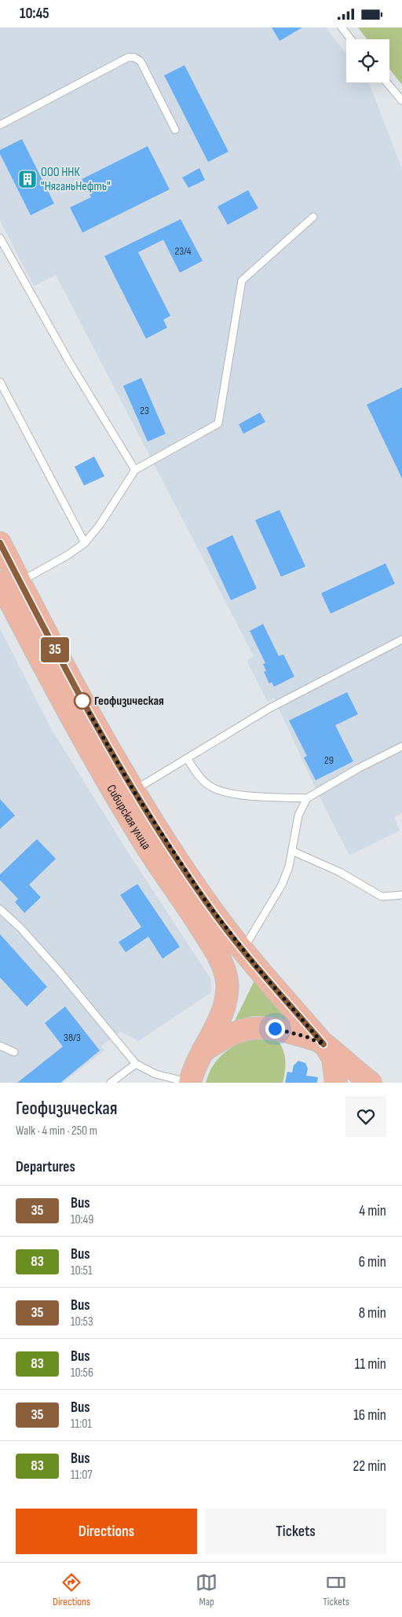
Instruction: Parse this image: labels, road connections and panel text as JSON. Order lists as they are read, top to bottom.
{
  "streets": {
    "main road": ["Сибирская улица"]
  },
  "places": {
    "building": ["ООО ННК \"НяганьНефть\""],
    "other": ["Геофизическая"]
  },
  "lines": ["bus line 35"],
  "house_numbers": [
    "23/4",
    "23",
    "29",
    "38/3"
  ],
  "page": {
    "status": "10:45",
    "on_map": "35",
    "heading": [
      ["Геофизическая", "Walk · 4 min · 250 m"],
      "Departures"
    ],
    "list": [
      {
        "mark": "35",
        "name": "Bus",
        "note": "10:49",
        "value": "4 min"
      },
      {
        "mark": "83",
        "name": "Bus",
        "note": "10:51",
        "value": "6 min"
      },
      {
        "mark": "35",
        "name": "Bus",
        "note": "10:53",
        "value": "8 min"
      },
      {
        "mark": "83",
        "name": "Bus",
        "note": "10:56",
        "value": "11 min"
      },
      {
        "mark": "35",
        "name": "Bus",
        "note": "11:01",
        "value": "16 min"
      },
      {
        "mark": "83",
        "name": "Bus",
        "note": "11:07",
        "value": "22 min"
      }
    ],
    "buttons": ["Directions", "Tickets"],
    "tabs": ["Directions", "Map", "Tickets"]
  }
}
